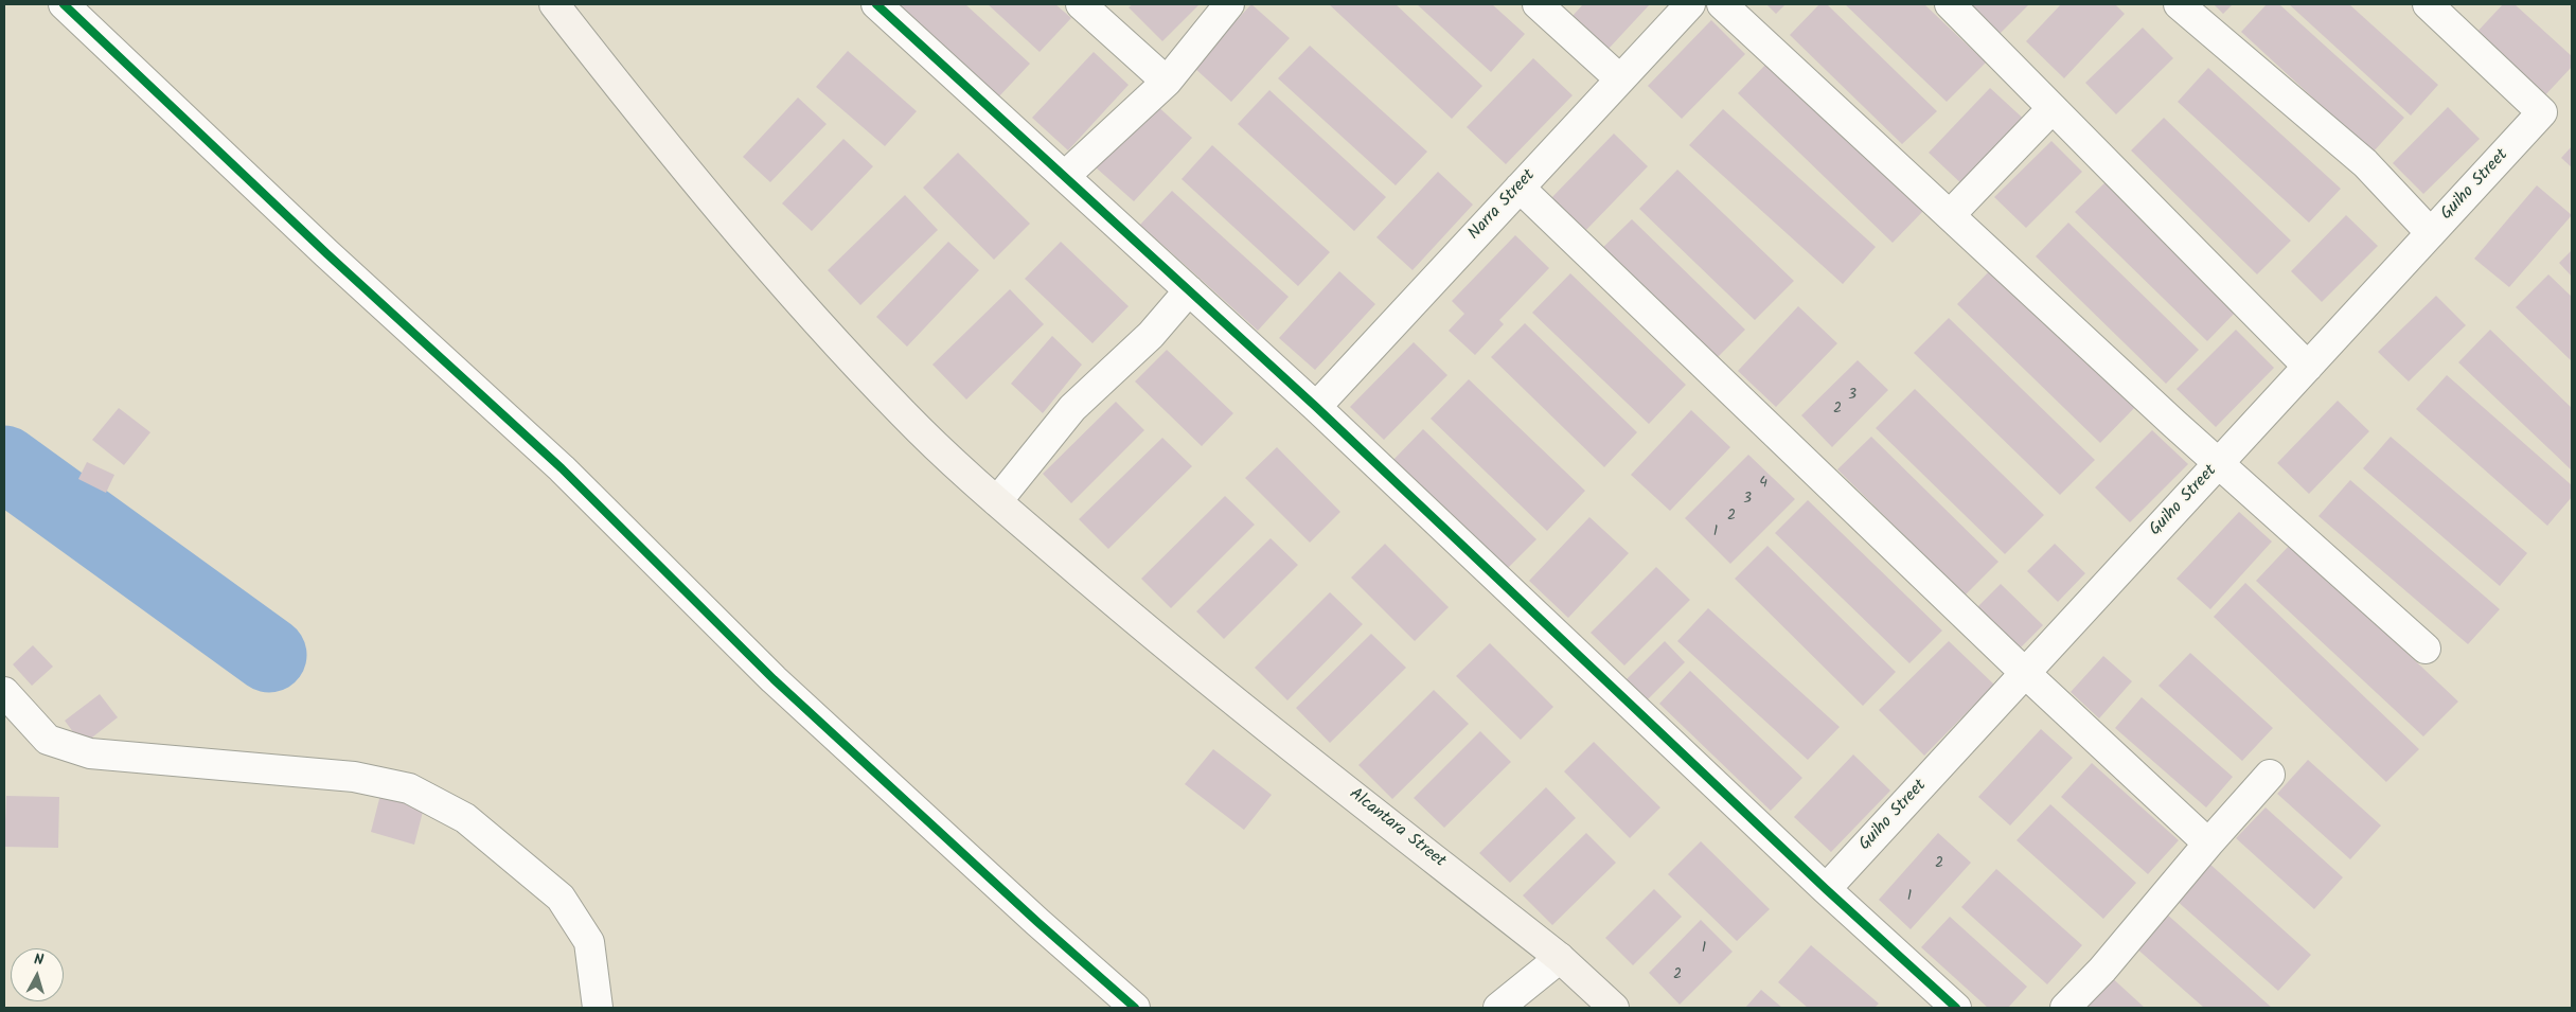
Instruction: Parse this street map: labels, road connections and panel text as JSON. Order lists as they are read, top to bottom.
{
  "streets": {
    "street": ["Guiho Street", "Narra Street", "Alcantara Street"]
  },
  "house_numbers": [
    "3",
    "2",
    "4",
    "3",
    "2",
    "1",
    "2",
    "1",
    "1",
    "2"
  ],
  "north": "top"
}
